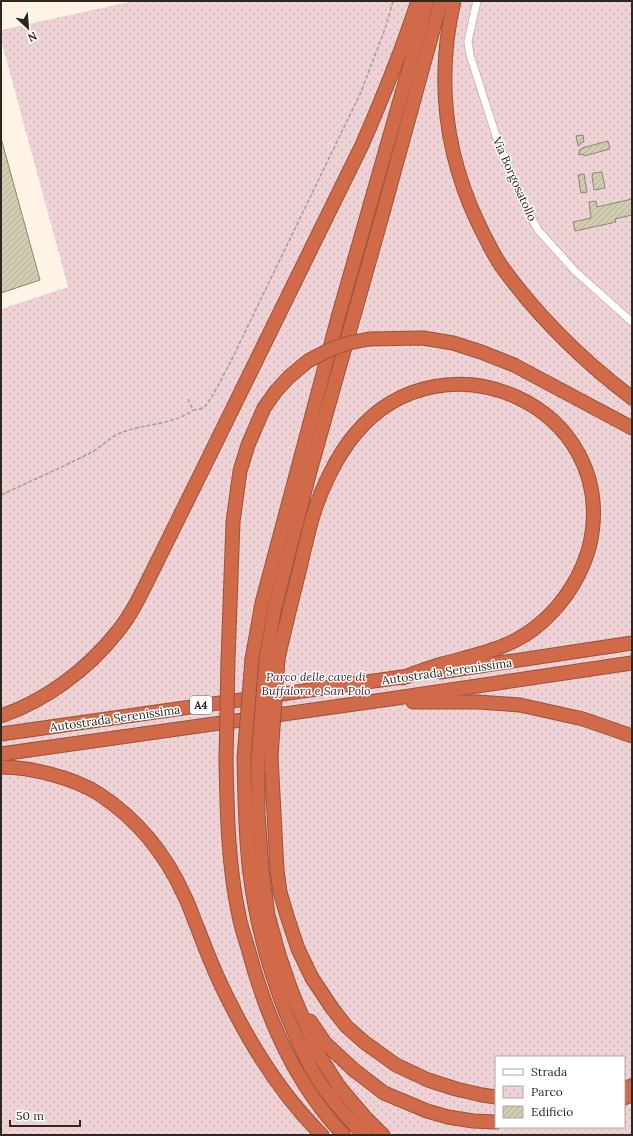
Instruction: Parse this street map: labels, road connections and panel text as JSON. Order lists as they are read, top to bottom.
{
  "streets": {
    "highway": ["Autostrada Serenissima", "A4"],
    "street": ["Via Borgosatollo"]
  },
  "parks": ["Parco delle cave di Buffalora e San Polo"],
  "legend": ["Strada", "Parco", "Edificio"],
  "scale_bar": "50 m",
  "north": "bottom right"
}
